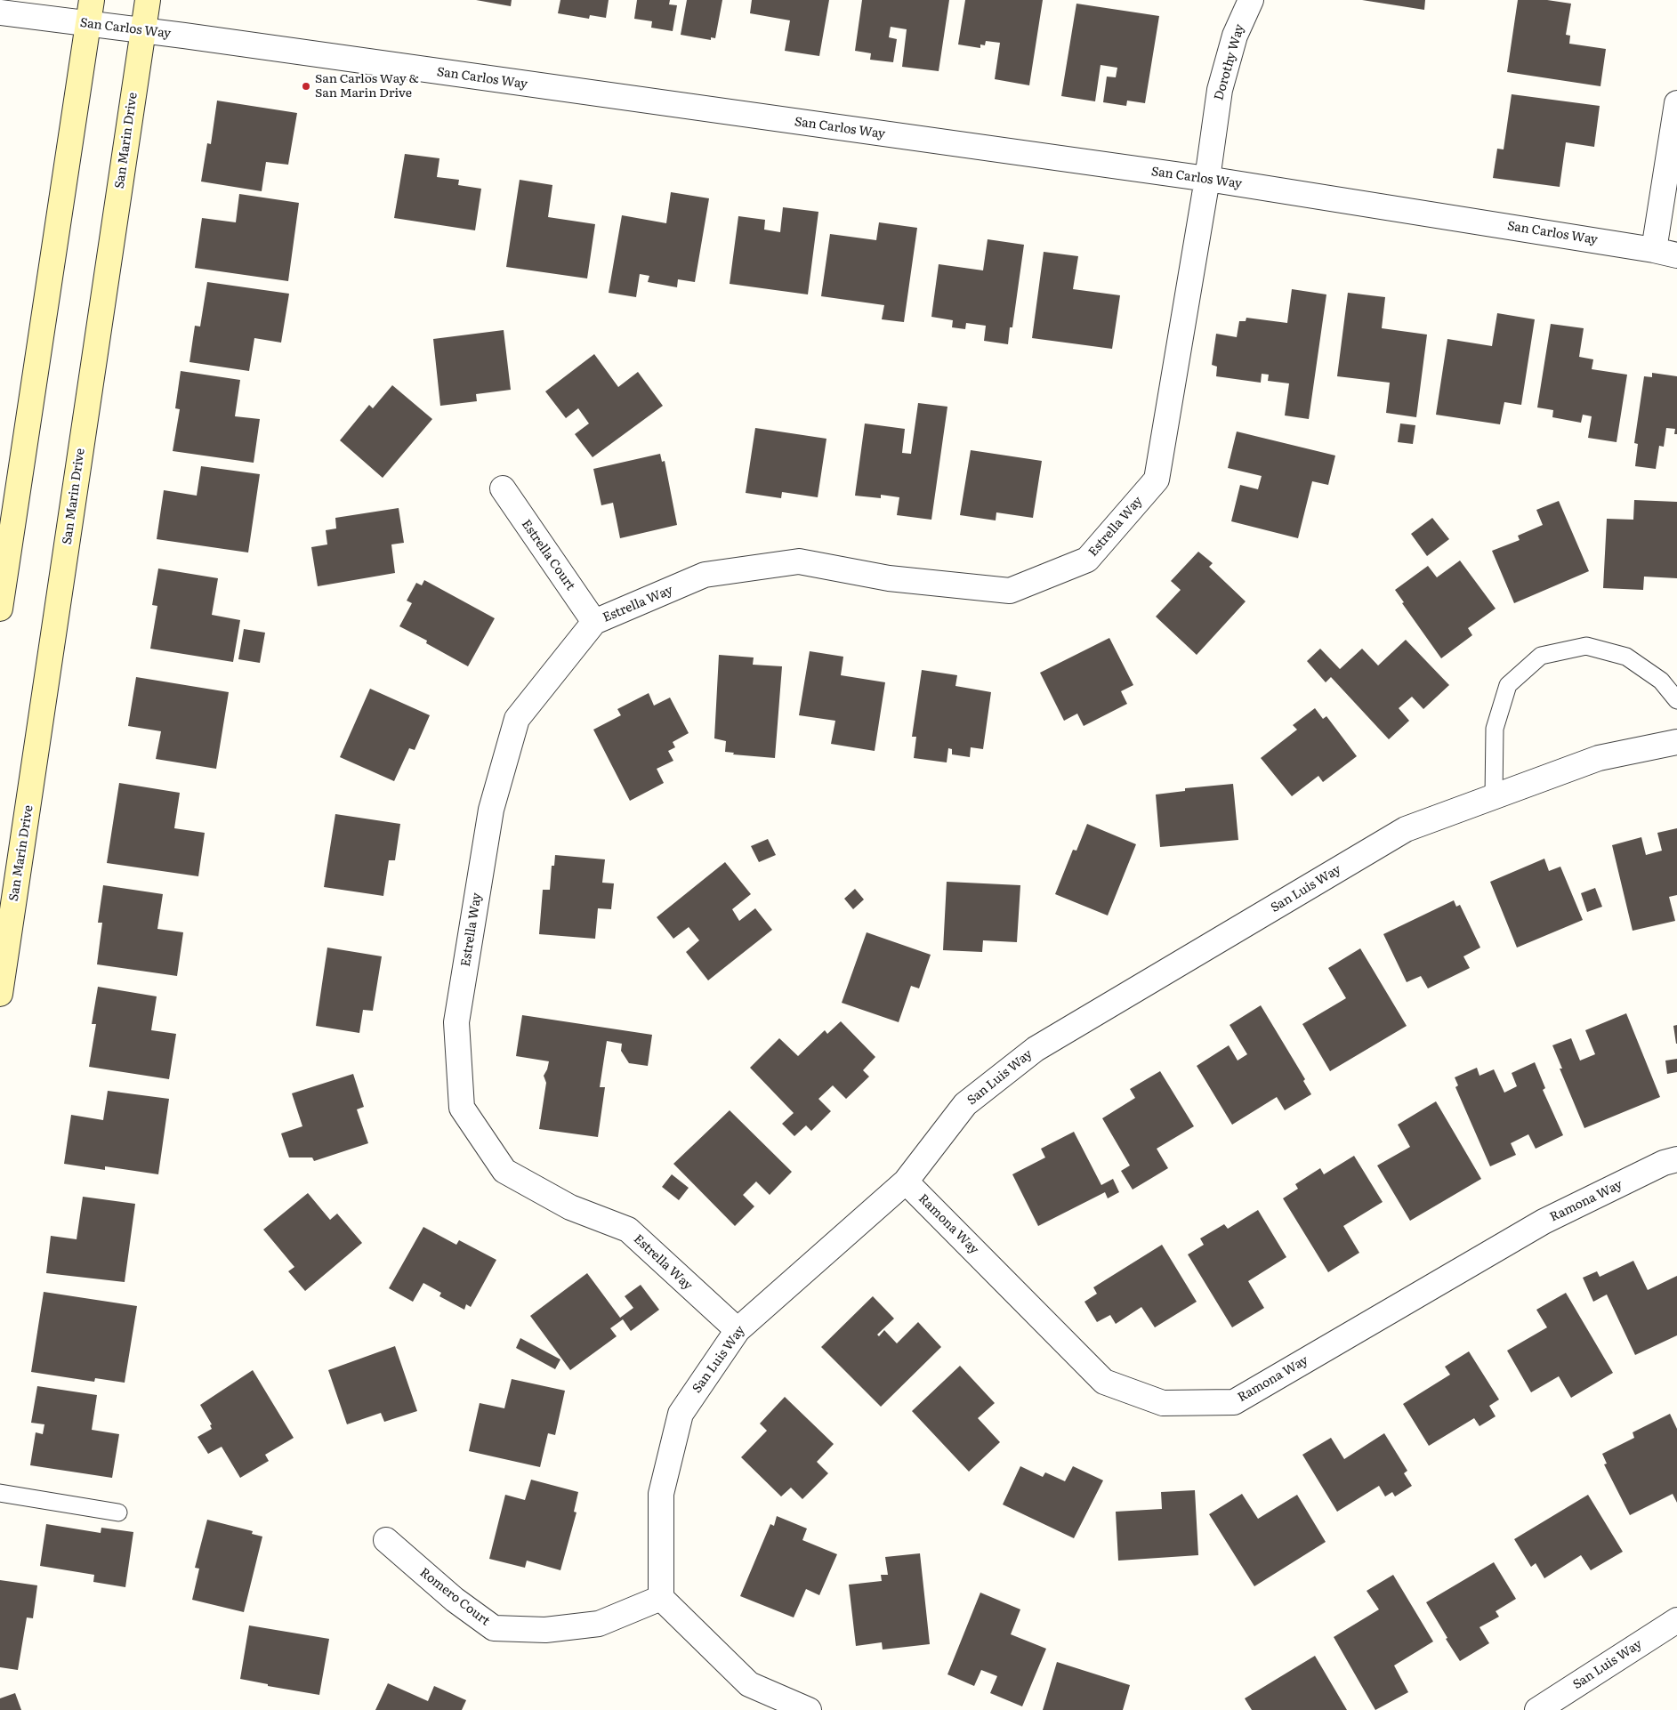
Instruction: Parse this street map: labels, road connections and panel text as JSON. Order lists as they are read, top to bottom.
{
  "streets": {
    "main road": ["San Marin Drive"],
    "street": [
      "San Carlos Way",
      "Dorothy Way",
      "Estrella Way",
      "Estrella Court",
      "San Luis Way",
      "Ramona Way",
      "Romero Court"
    ]
  },
  "crossings": [
    ["San Carlos Way", "Dorothy Way"],
    ["San Carlos Way", "San Marin Drive"],
    ["San Carlos Way", "Estrella Way"],
    ["Dorothy Way", "Estrella Way"],
    ["Estrella Way", "Estrella Court"],
    ["Estrella Way", "San Luis Way"],
    ["San Luis Way", "Ramona Way"],
    ["San Luis Way", "Romero Court"]
  ],
  "places": ["San Carlos Way & San Marin Drive"]
}
